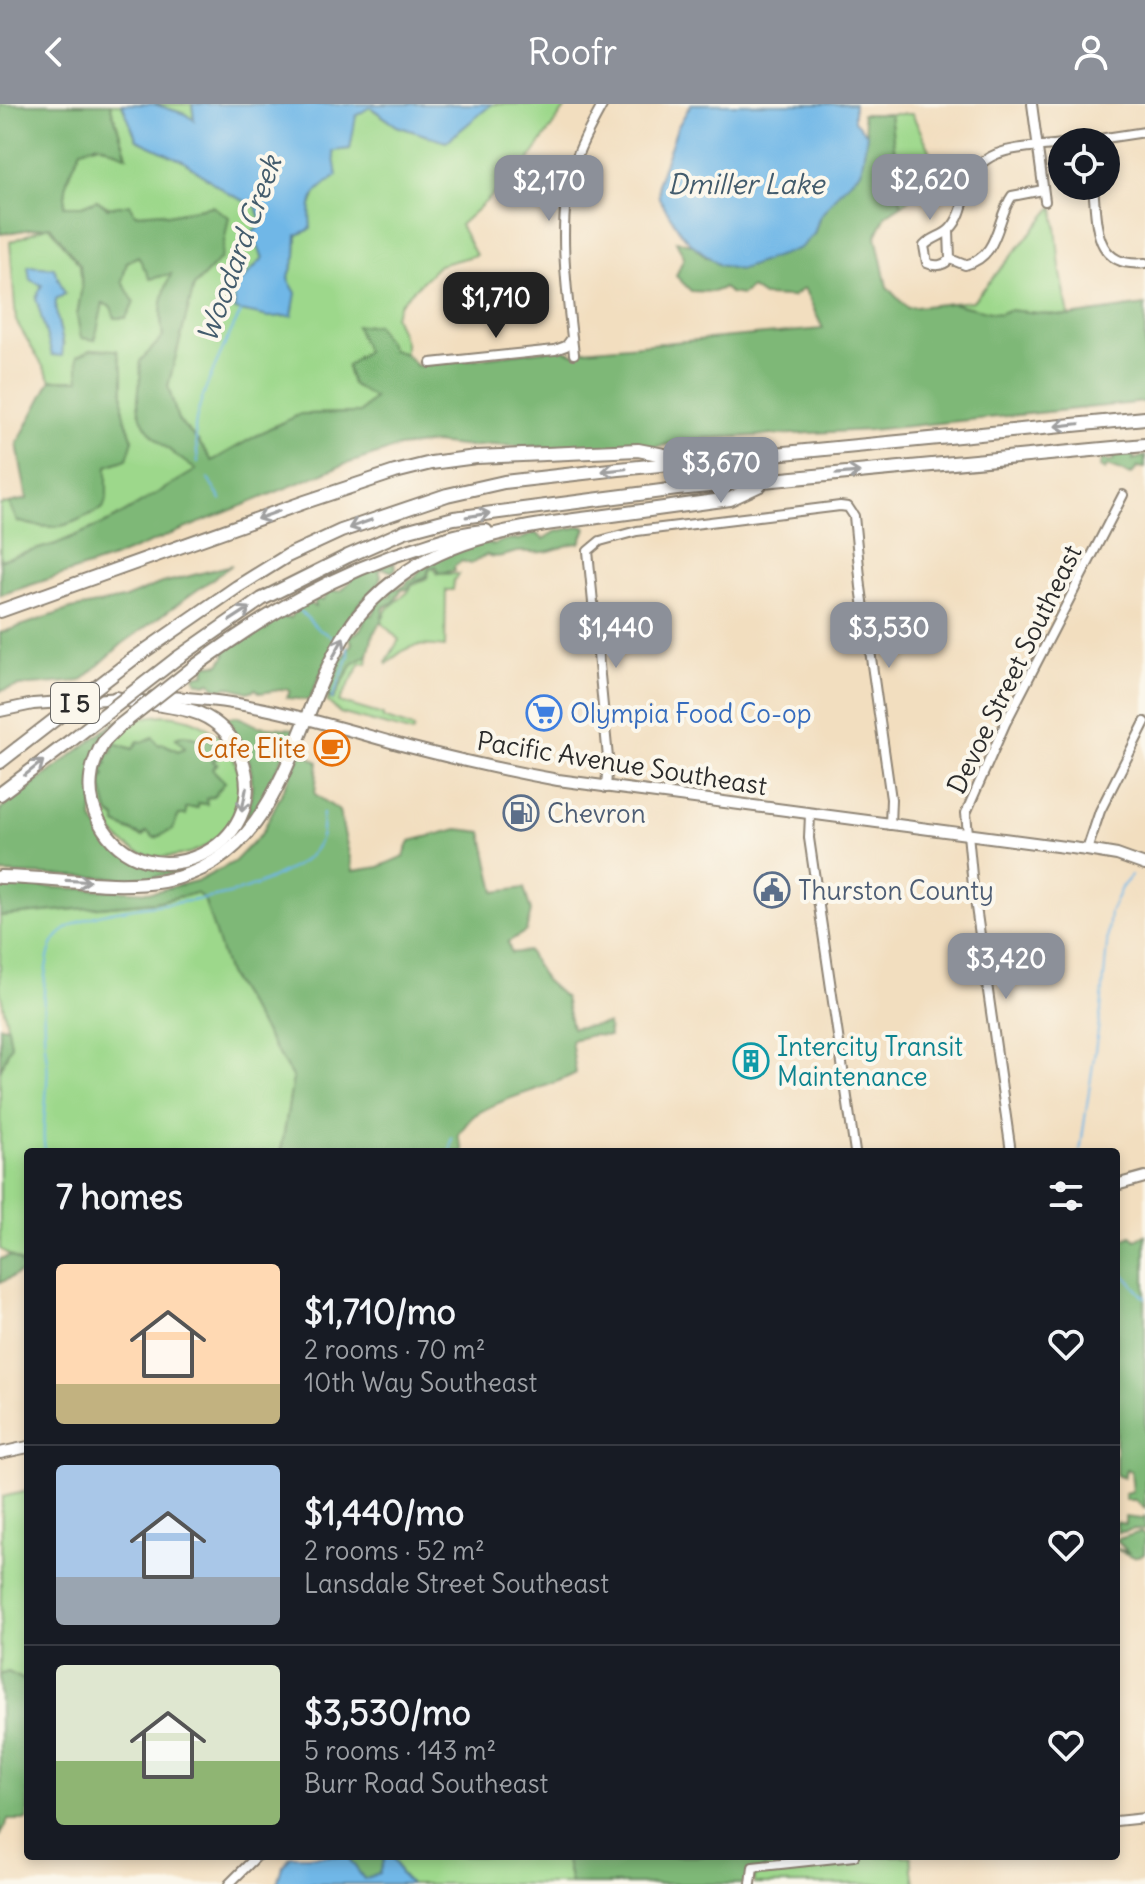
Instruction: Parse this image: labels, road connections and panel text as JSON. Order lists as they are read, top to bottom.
{
  "streets": {
    "highway": ["I 5"],
    "main road": ["Pacific Avenue Southeast"],
    "street": ["Devoe Street Southeast"]
  },
  "crossings": [
    ["Devoe Street Southeast", "Pacific Avenue Southeast"]
  ],
  "water": ["Dmiller Lake", "Woodard Creek"],
  "places": {
    "supermarket": ["Olympia Food Co-op"],
    "cafe": ["Cafe Elite"],
    "fuel station": ["Chevron"],
    "public building": ["Thurston County"],
    "building": ["Intercity Transit Maintenance"]
  },
  "page": {
    "header": "Roofr",
    "price": [
      "$2,620",
      "$2,170",
      "$1,710",
      "$3,670",
      "$1,440",
      "$3,530",
      "$3,420"
    ],
    "heading": "7 homes",
    "list": [
      {
        "name": "$1,710/mo",
        "note": "2 rooms · 70 m² · 10th Way Southeast"
      },
      {
        "name": "$1,440/mo",
        "note": "2 rooms · 52 m² · Lansdale Street Southeast"
      },
      {
        "name": "$3,530/mo",
        "note": "5 rooms · 143 m² · Burr Road Southeast"
      }
    ]
  }
}
